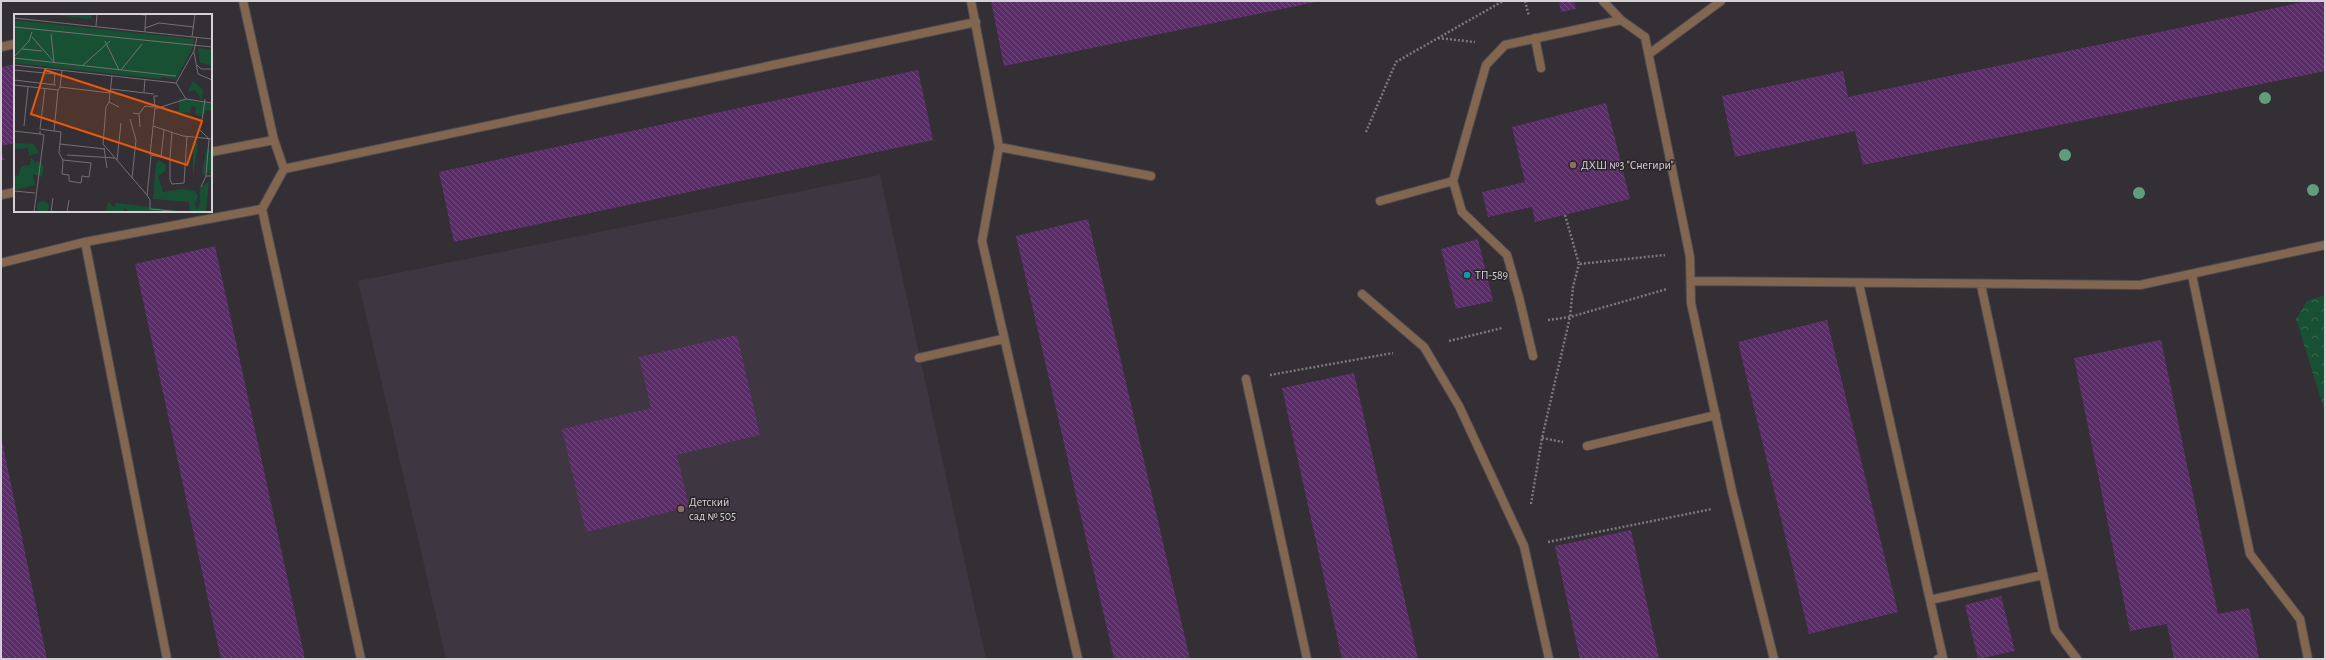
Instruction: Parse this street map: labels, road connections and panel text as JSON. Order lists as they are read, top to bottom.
{
  "places": ["ДХШ №3 \"Снегири\"", "ТП-589", "Детский сад № 505"]
}
